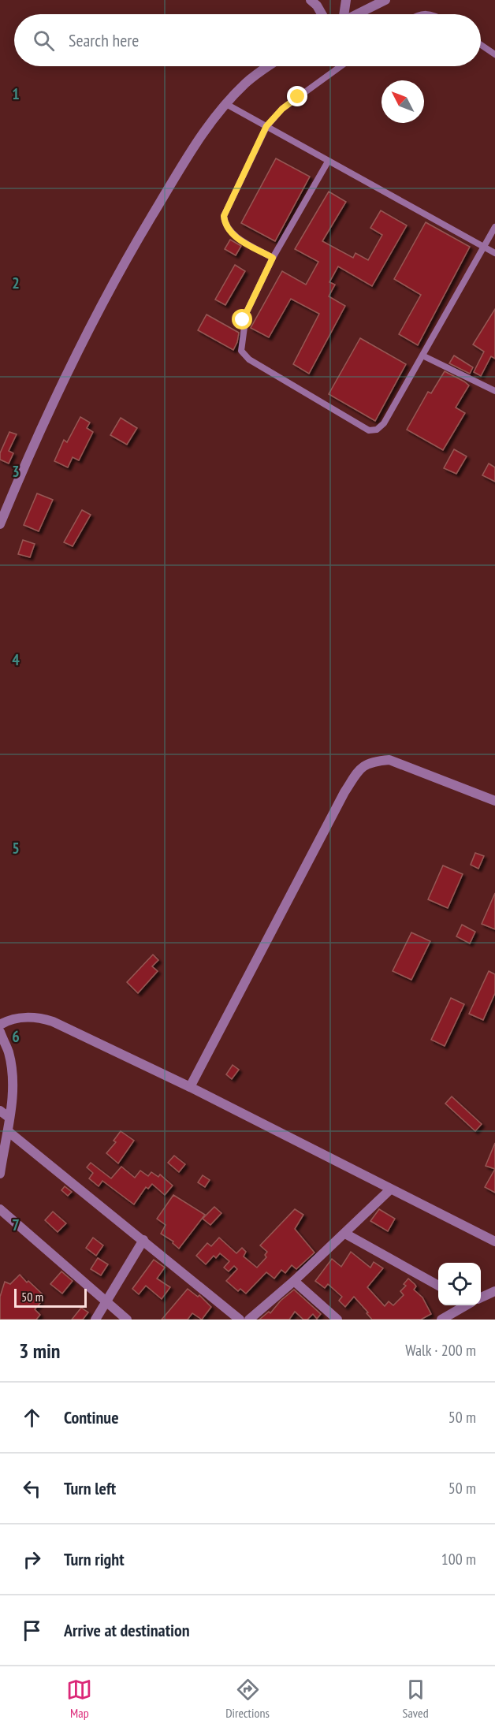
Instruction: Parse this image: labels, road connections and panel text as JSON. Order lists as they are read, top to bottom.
{
  "scale_bar": "50 m",
  "north": "top left",
  "page": {
    "search": "Search here",
    "scale": "50 m",
    "heading": ["3 min", "Walk · 200 m"],
    "list": [
      ["Continue", "50 m"],
      ["Turn left", "50 m"],
      ["Turn right", "100 m"],
      "Arrive at destination"
    ],
    "nav": ["Map", "Directions", "Saved"]
  },
  "grid": {
    "rows": [
      "1",
      "2",
      "3",
      "4",
      "5",
      "6",
      "7"
    ]
  }
}
